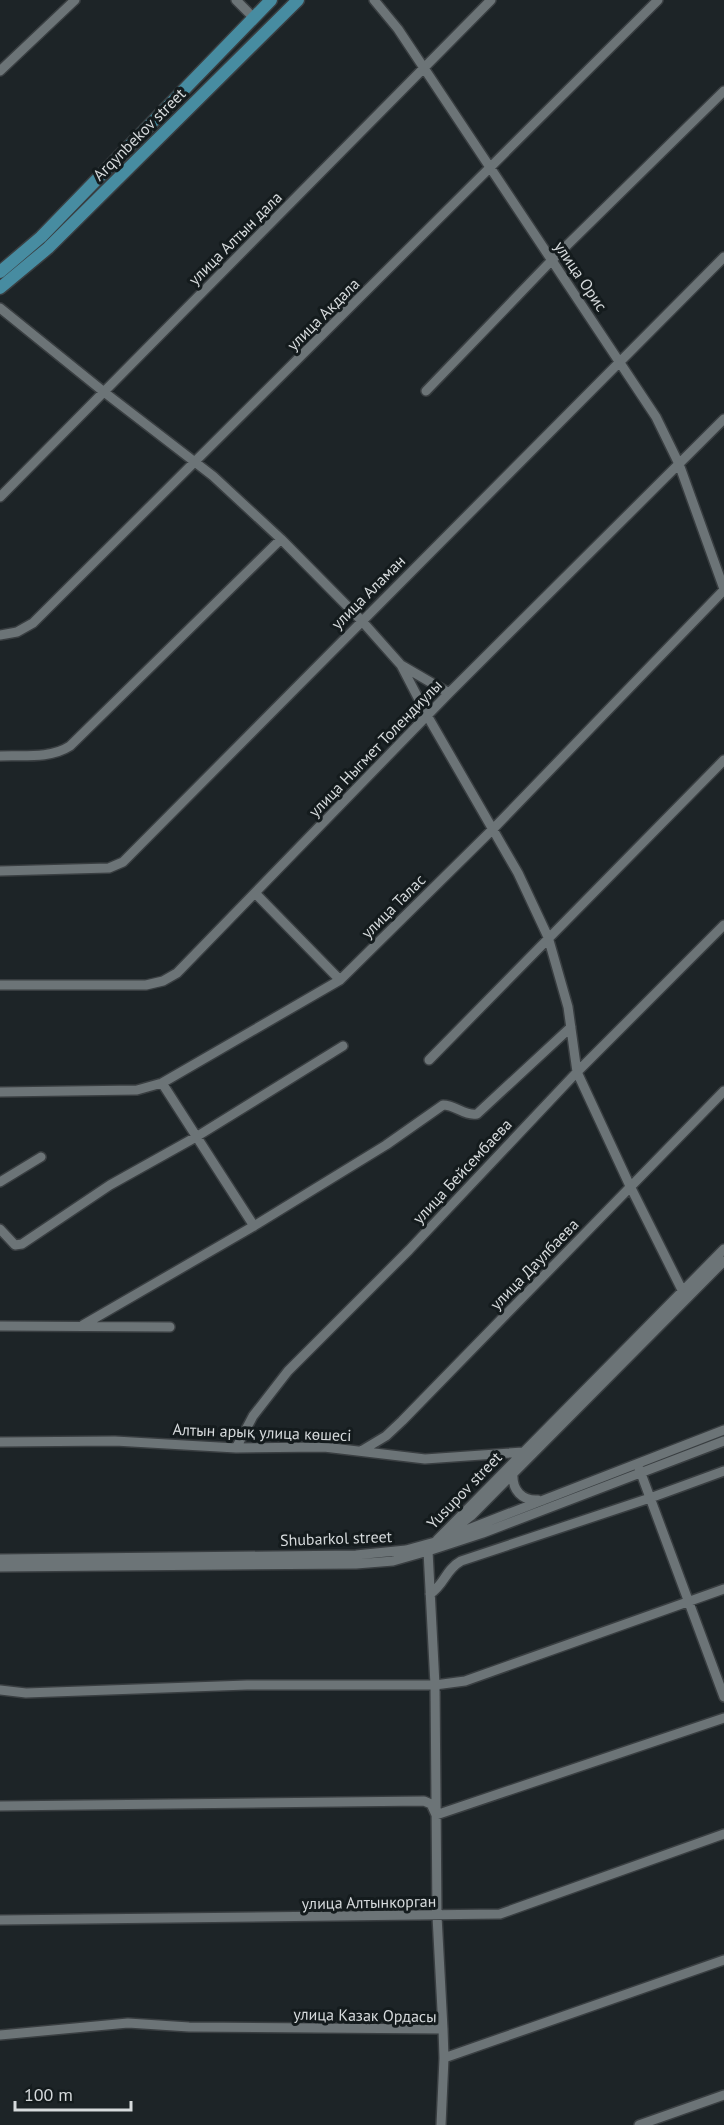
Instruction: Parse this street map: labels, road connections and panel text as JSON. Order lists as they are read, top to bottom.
{
  "streets": {
    "main road": ["Arqynbekov street"],
    "street": [
      "улица Алтын дала",
      "улица Орис",
      "улица Акдала",
      "улица Аламан",
      "улица Ныгмет Толендиулы",
      "улица Талас",
      "улица Бейсембаева",
      "улица Даулбаева",
      "Алтын арық улица көшесі",
      "Yusupov street",
      "Shubarkol street",
      "улица Алтынкорган",
      "улица Казак Ордасы"
    ]
  },
  "crossings": [
    ["улица Алтын дала", "улица Орис"],
    ["улица Орис", "улица Акдала"],
    ["улица Орис", "улица Аламан"],
    ["улица Орис", "улица Ныгмет Толендиулы"],
    ["улица Орис", "улица Талас"],
    ["улица Бейсембаева", "Алтын арық улица көшесі"],
    ["улица Даулбаева", "Алтын арық улица көшесі"],
    ["Алтын арық улица көшесі", "Yusupov street"],
    ["Yusupov street", "Shubarkol street"]
  ],
  "scale_bar": "100 m"
}
